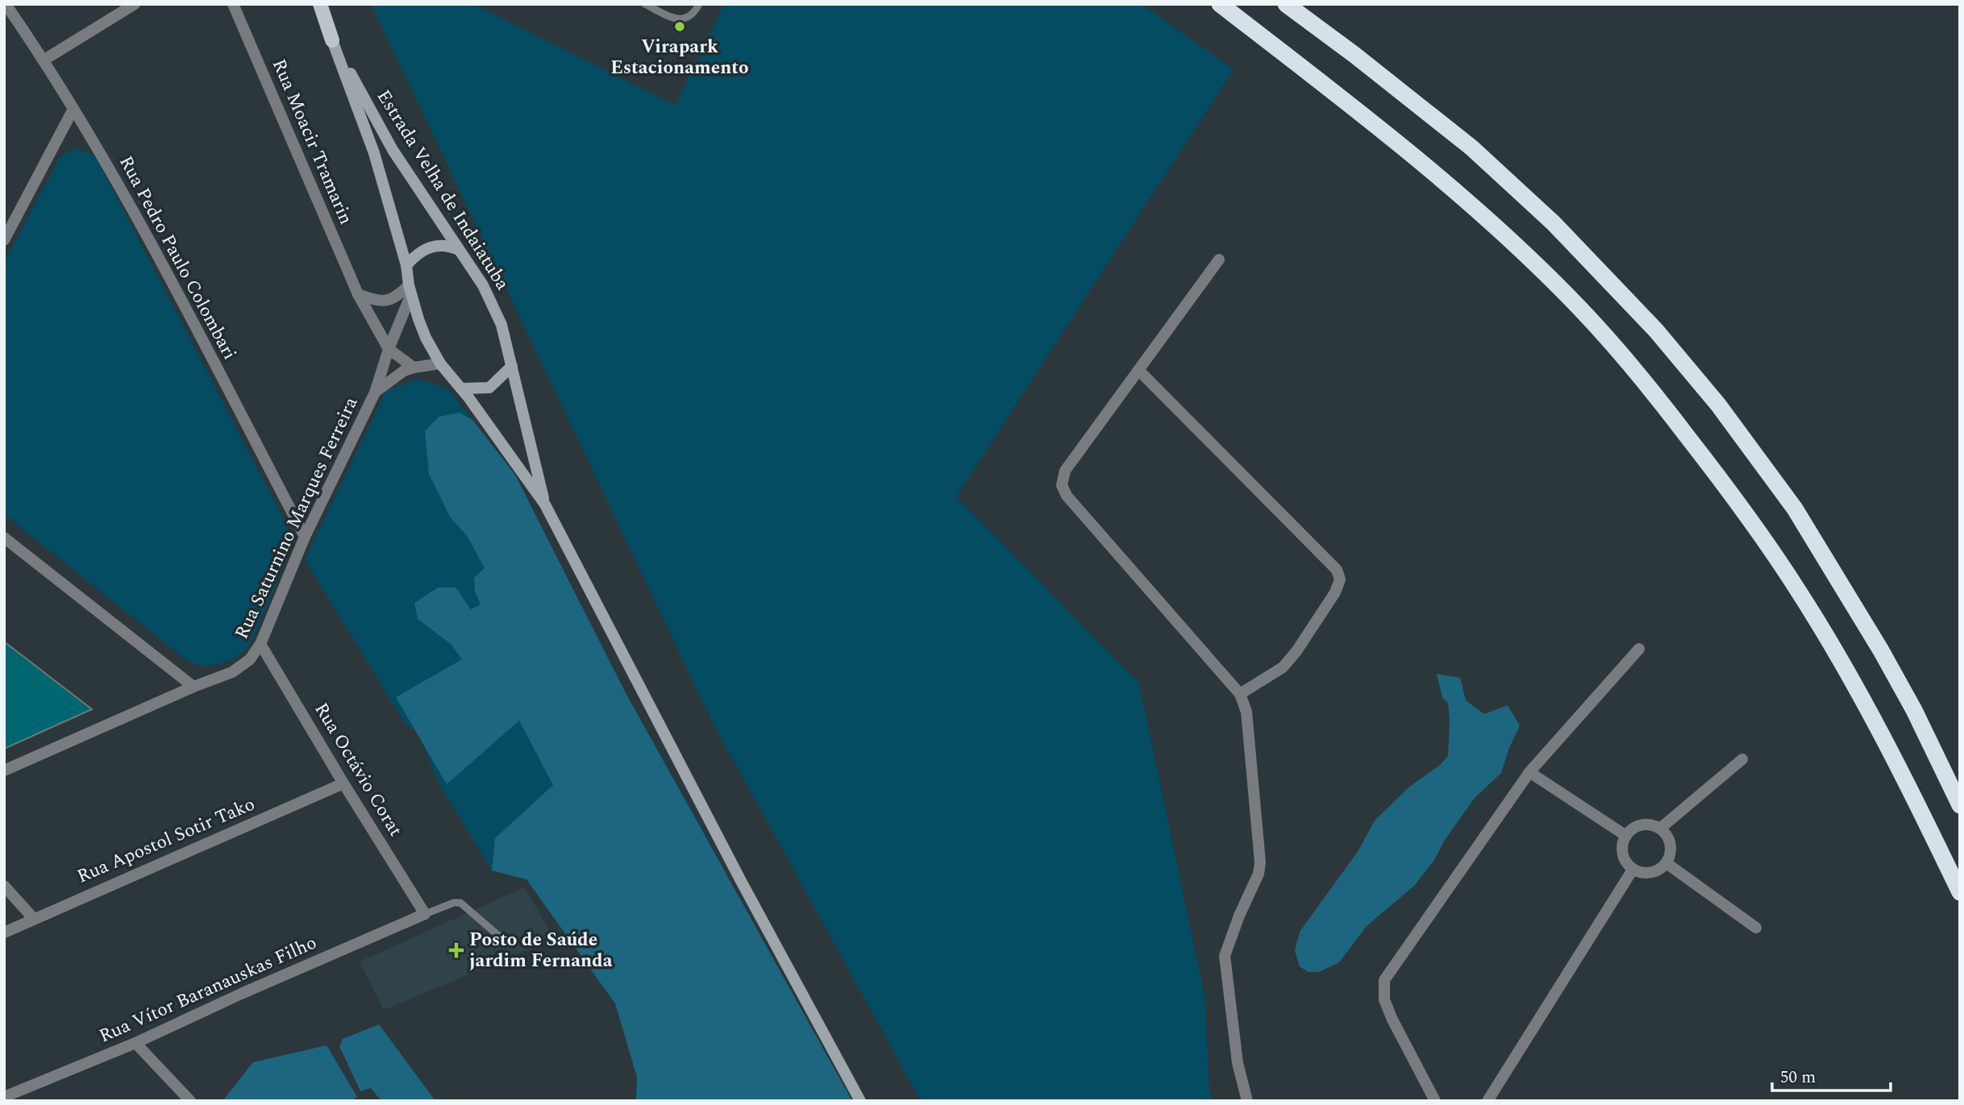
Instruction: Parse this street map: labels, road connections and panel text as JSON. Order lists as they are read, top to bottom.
{
  "streets": {
    "main road": ["Estrada Velha de Indaiatuba"],
    "street": [
      "Rua Moacir Tramarin",
      "Rua Pedro Paulo Colombari",
      "Rua Saturnino Marques Ferreira",
      "Rua Octávio Corat",
      "Rua Apostol Sotir Tako",
      "Rua Vítor Baranauskas Filho"
    ]
  },
  "crossings": [
    ["Rua Moacir Tramarin", "Rua Saturnino Marques Ferreira"],
    ["Estrada Velha de Indaiatuba", "Rua Saturnino Marques Ferreira"],
    ["Rua Pedro Paulo Colombari", "Rua Saturnino Marques Ferreira"],
    ["Rua Saturnino Marques Ferreira", "Rua Octávio Corat"],
    ["Rua Octávio Corat", "Rua Apostol Sotir Tako"],
    ["Rua Octávio Corat", "Rua Vítor Baranauskas Filho"]
  ],
  "places": {
    "other": ["Virapark Estacionamento"],
    "health": ["Posto de Saúde jardim Fernanda"]
  },
  "scale_bar": "50 m"
}
